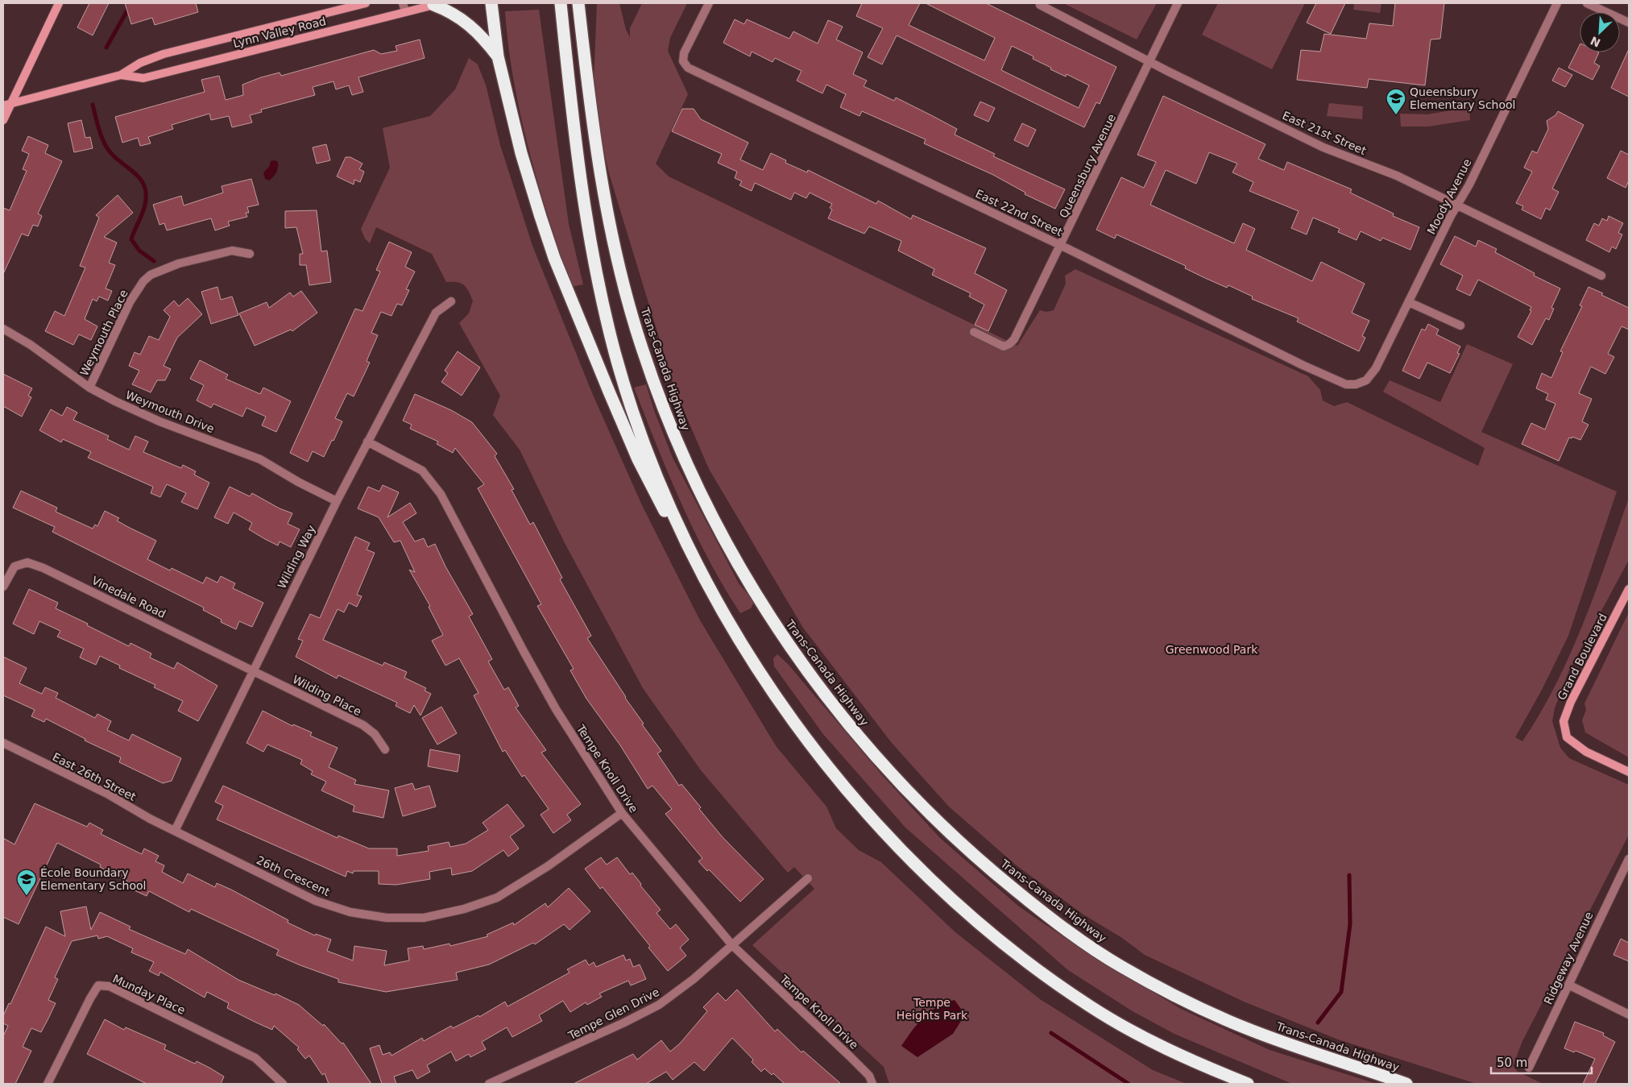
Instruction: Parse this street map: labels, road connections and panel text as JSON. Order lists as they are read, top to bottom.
{
  "streets": {
    "highway": ["Trans-Canada Highway"],
    "main road": ["Lynn Valley Road", "Grand Boulevard"],
    "street": [
      "East 21st Street",
      "Queensbury Avenue",
      "Moody Avenue",
      "East 22nd Street",
      "Weymouth Place",
      "Weymouth Drive",
      "Wilding Way",
      "Vinedale Road",
      "Wilding Place",
      "Tempe Knoll Drive",
      "East 26th Street",
      "26th Crescent",
      "Ridgeway Avenue",
      "Munday Place",
      "Tempe Glen Drive"
    ]
  },
  "crossings": [
    ["East 21st Street", "Queensbury Avenue"],
    ["East 21st Street", "Moody Avenue"],
    ["Queensbury Avenue", "East 22nd Street"],
    ["Moody Avenue", "East 22nd Street"],
    ["Weymouth Place", "Weymouth Drive"],
    ["Weymouth Drive", "Wilding Way"],
    ["Wilding Way", "Vinedale Road"],
    ["Wilding Way", "Wilding Place"],
    ["Wilding Way", "Tempe Knoll Drive"],
    ["Wilding Way", "East 26th Street"],
    ["Wilding Way", "26th Crescent"],
    ["Vinedale Road", "Wilding Place"],
    ["Tempe Knoll Drive", "26th Crescent"],
    ["Tempe Knoll Drive", "Tempe Glen Drive"],
    ["East 26th Street", "26th Crescent"]
  ],
  "parks": ["Greenwood Park", "Tempe Heights Park"],
  "places": {
    "school or university": ["Queensbury Elementary School", "École Boundary Elementary School"]
  },
  "scale_bar": "50 m",
  "north": "bottom left"
}
